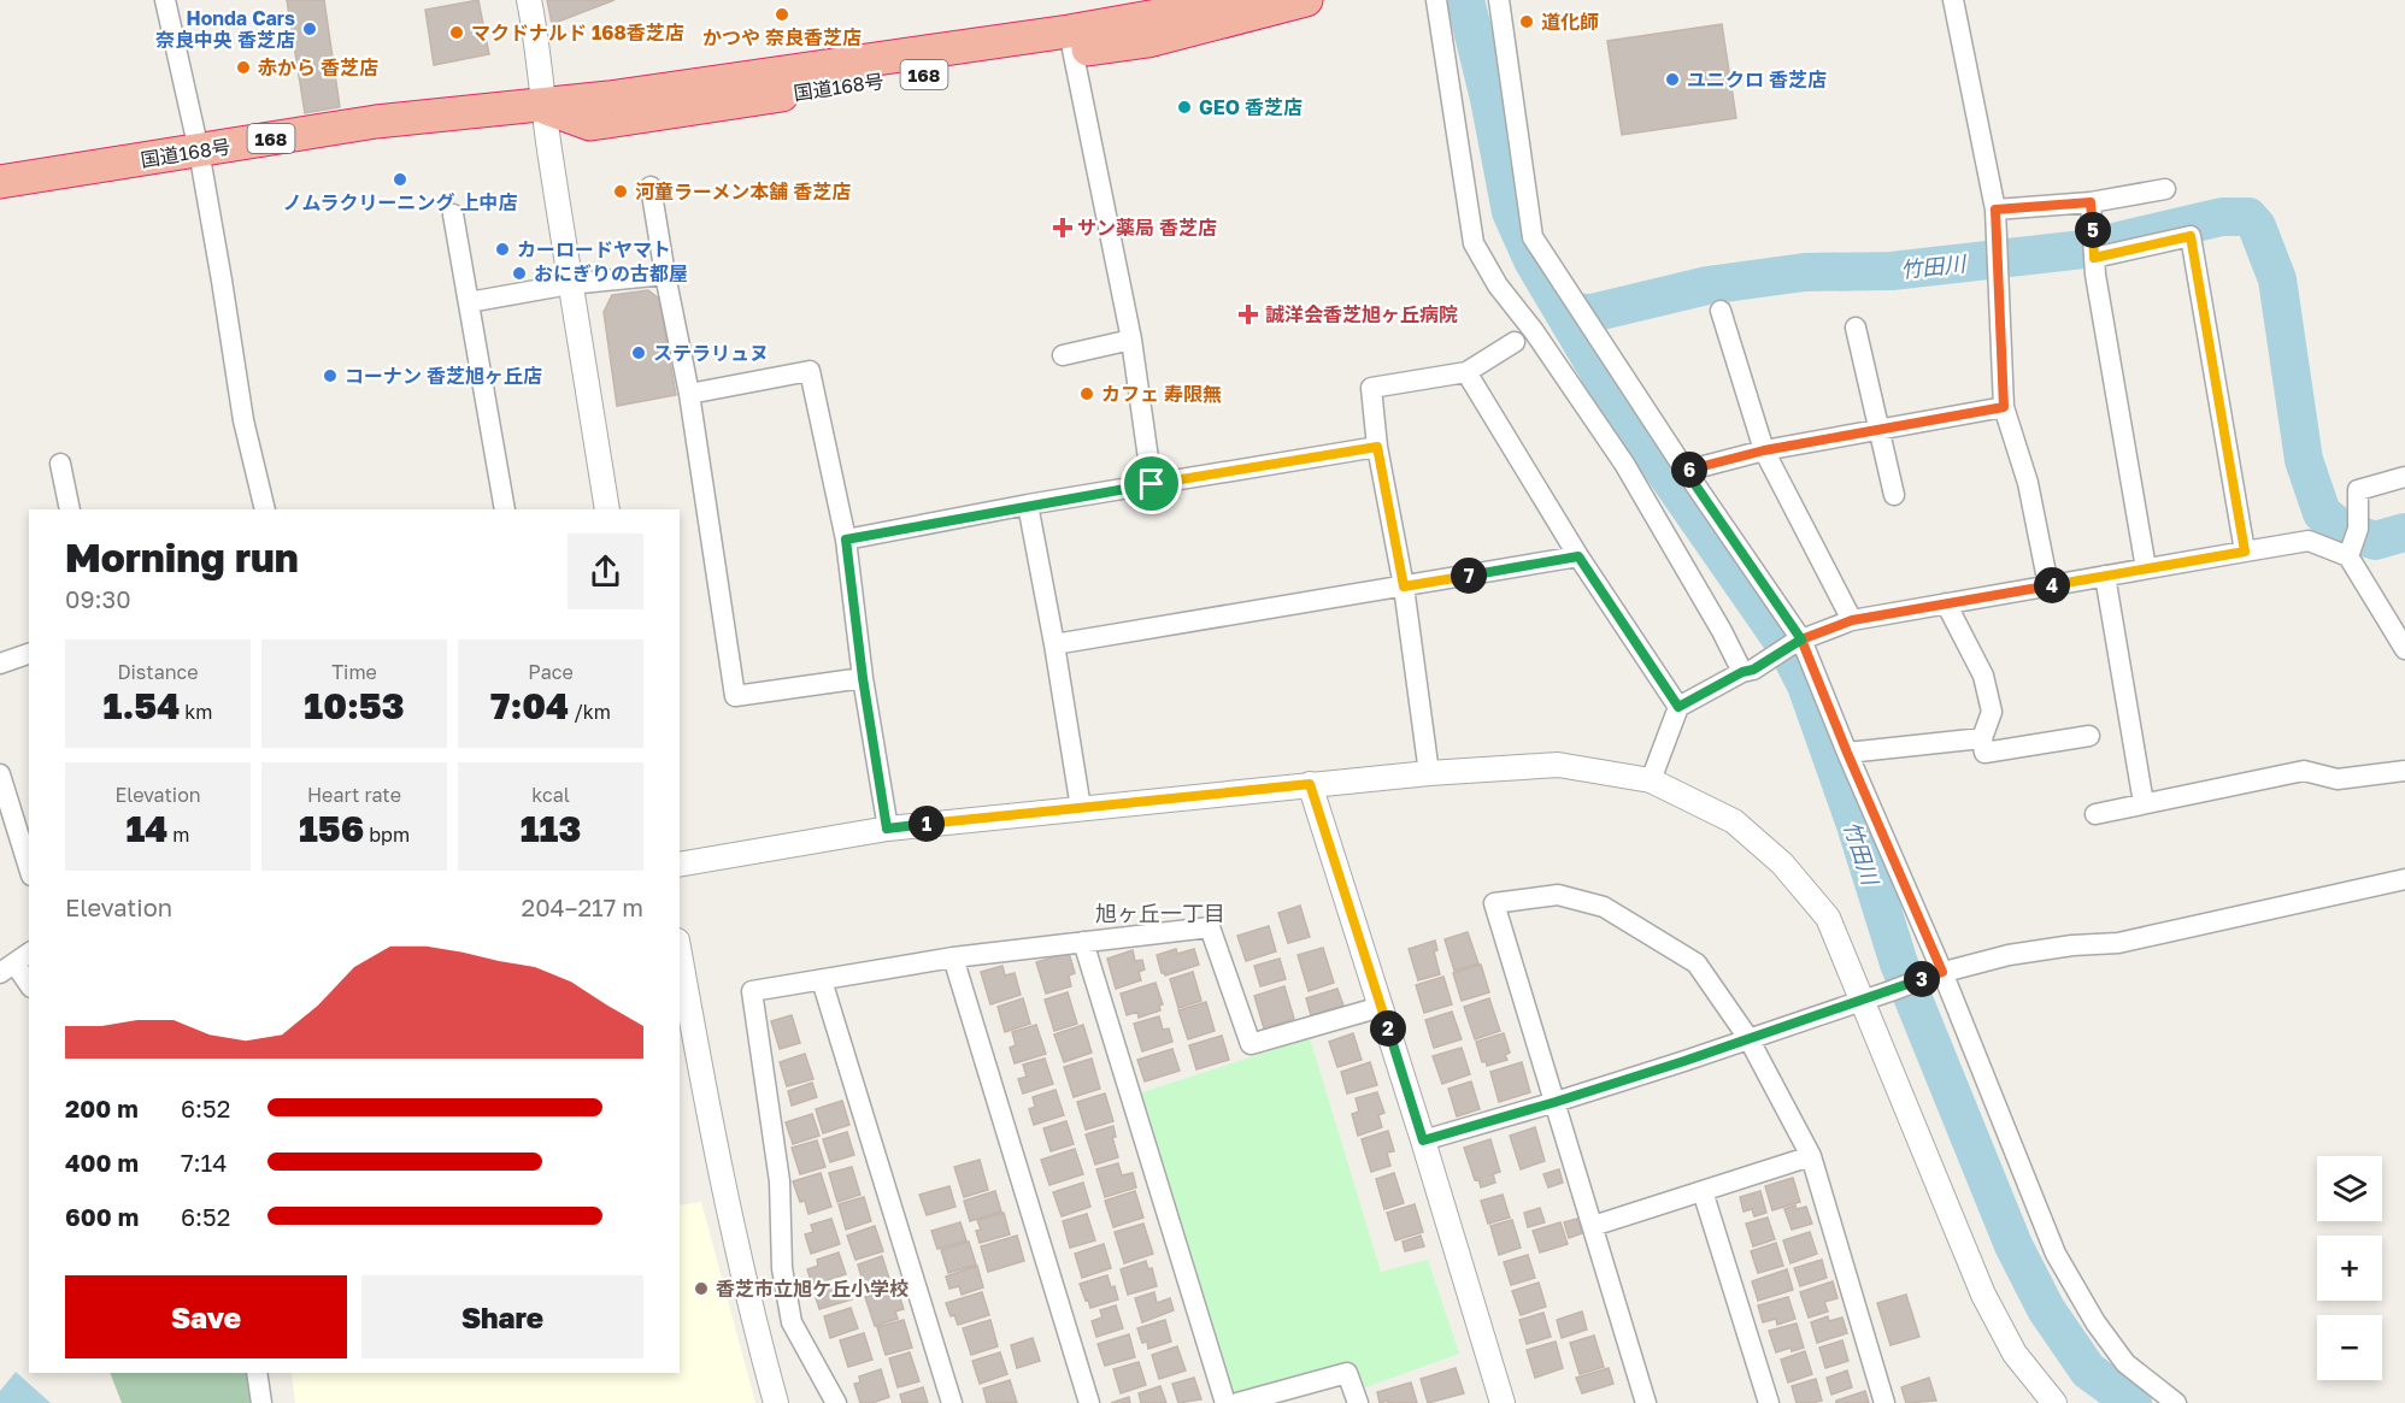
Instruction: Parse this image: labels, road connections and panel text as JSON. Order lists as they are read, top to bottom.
{
  "streets": {
    "highway": ["168", "国道168号"]
  },
  "districts": ["旭ヶ丘一丁目"],
  "water": ["竹田川"],
  "places": {
    "other": [
      "かつや 奈良香芝店",
      "道化師",
      "Honda Cars 奈良中央 香芝店",
      "マクドナルド 168香芝店",
      "赤から 香芝店",
      "ユニクロ 香芝店",
      "GEO 香芝店",
      "ノムラクリーニング 上中店",
      "河童ラーメン本舗 香芝店",
      "カーロードヤマト",
      "おにぎりの古都屋",
      "ステラリュヌ",
      "コーナン 香芝旭ヶ丘店",
      "カフェ 寿限無",
      "香芝市立旭ケ丘小学校"
    ],
    "health": ["サン薬局 香芝店", "誠洋会香芝旭ヶ丘病院"]
  },
  "page": {
    "pins": [
      "5",
      "6",
      "7",
      "4",
      "1",
      "3",
      "2"
    ],
    "heading": ["Morning run", "09:30"],
    "stats": [
      ["Distance", "1.54 km"],
      ["Time", "10:53"],
      ["Pace", "7:04 /km"],
      ["Elevation", "14 m"],
      ["Heart rate", "156 bpm"],
      ["kcal", "113"]
    ],
    "chart": ["Elevation", "204–217 m"],
    "list": [
      {
        "name": "200 m",
        "note": "6:52"
      },
      {
        "name": "400 m",
        "note": "7:14"
      },
      {
        "name": "600 m",
        "note": "6:52"
      }
    ],
    "map_buttons": ["+", "−"],
    "buttons": ["Save", "Share"]
  }
}
